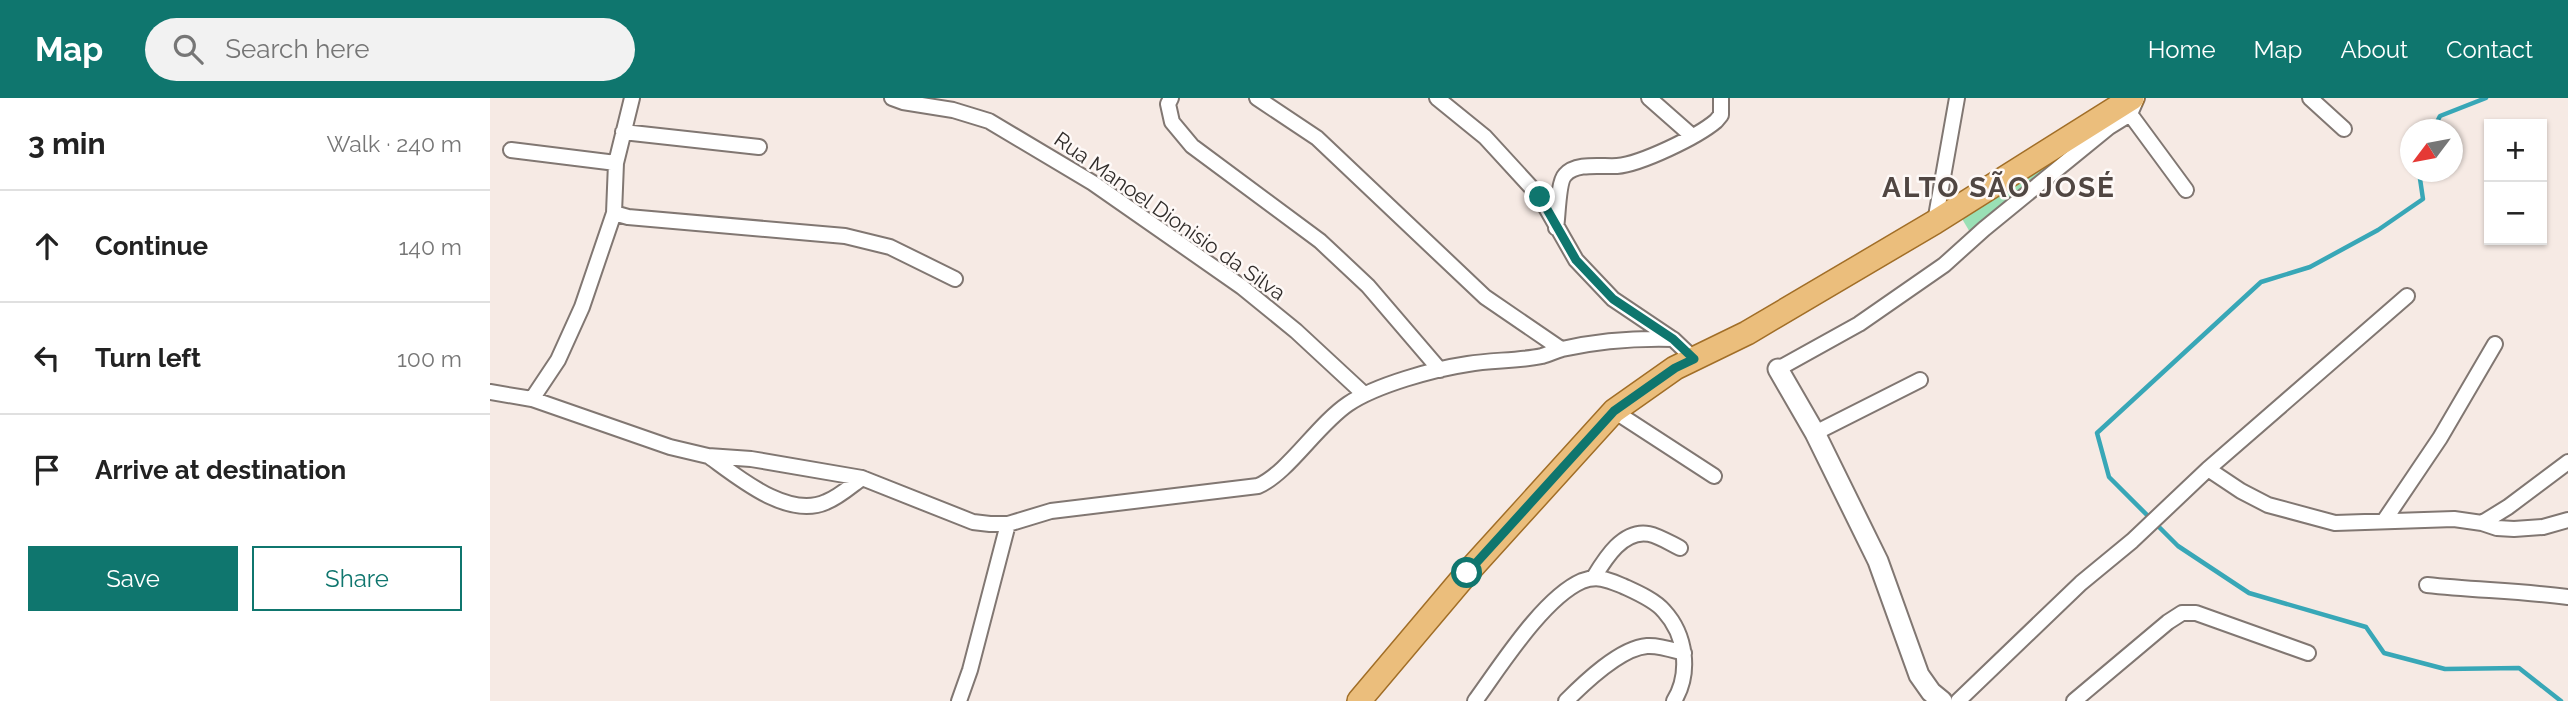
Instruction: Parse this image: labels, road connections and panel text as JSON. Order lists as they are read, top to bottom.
{
  "streets": {
    "street": ["Rua Manoel Dionisio da Silva"]
  },
  "districts": ["ALTO SÃO JOSÉ"],
  "north": "bottom left",
  "page": {
    "header": "Map",
    "search": "Search here",
    "nav": [
      "Home",
      "Map",
      "About",
      "Contact"
    ],
    "heading": ["3 min", "Walk · 240 m"],
    "map_buttons": ["+", "−"],
    "list": [
      ["Continue", "140 m"],
      ["Turn left", "100 m"],
      "Arrive at destination"
    ],
    "buttons": ["Save", "Share"]
  }
}
